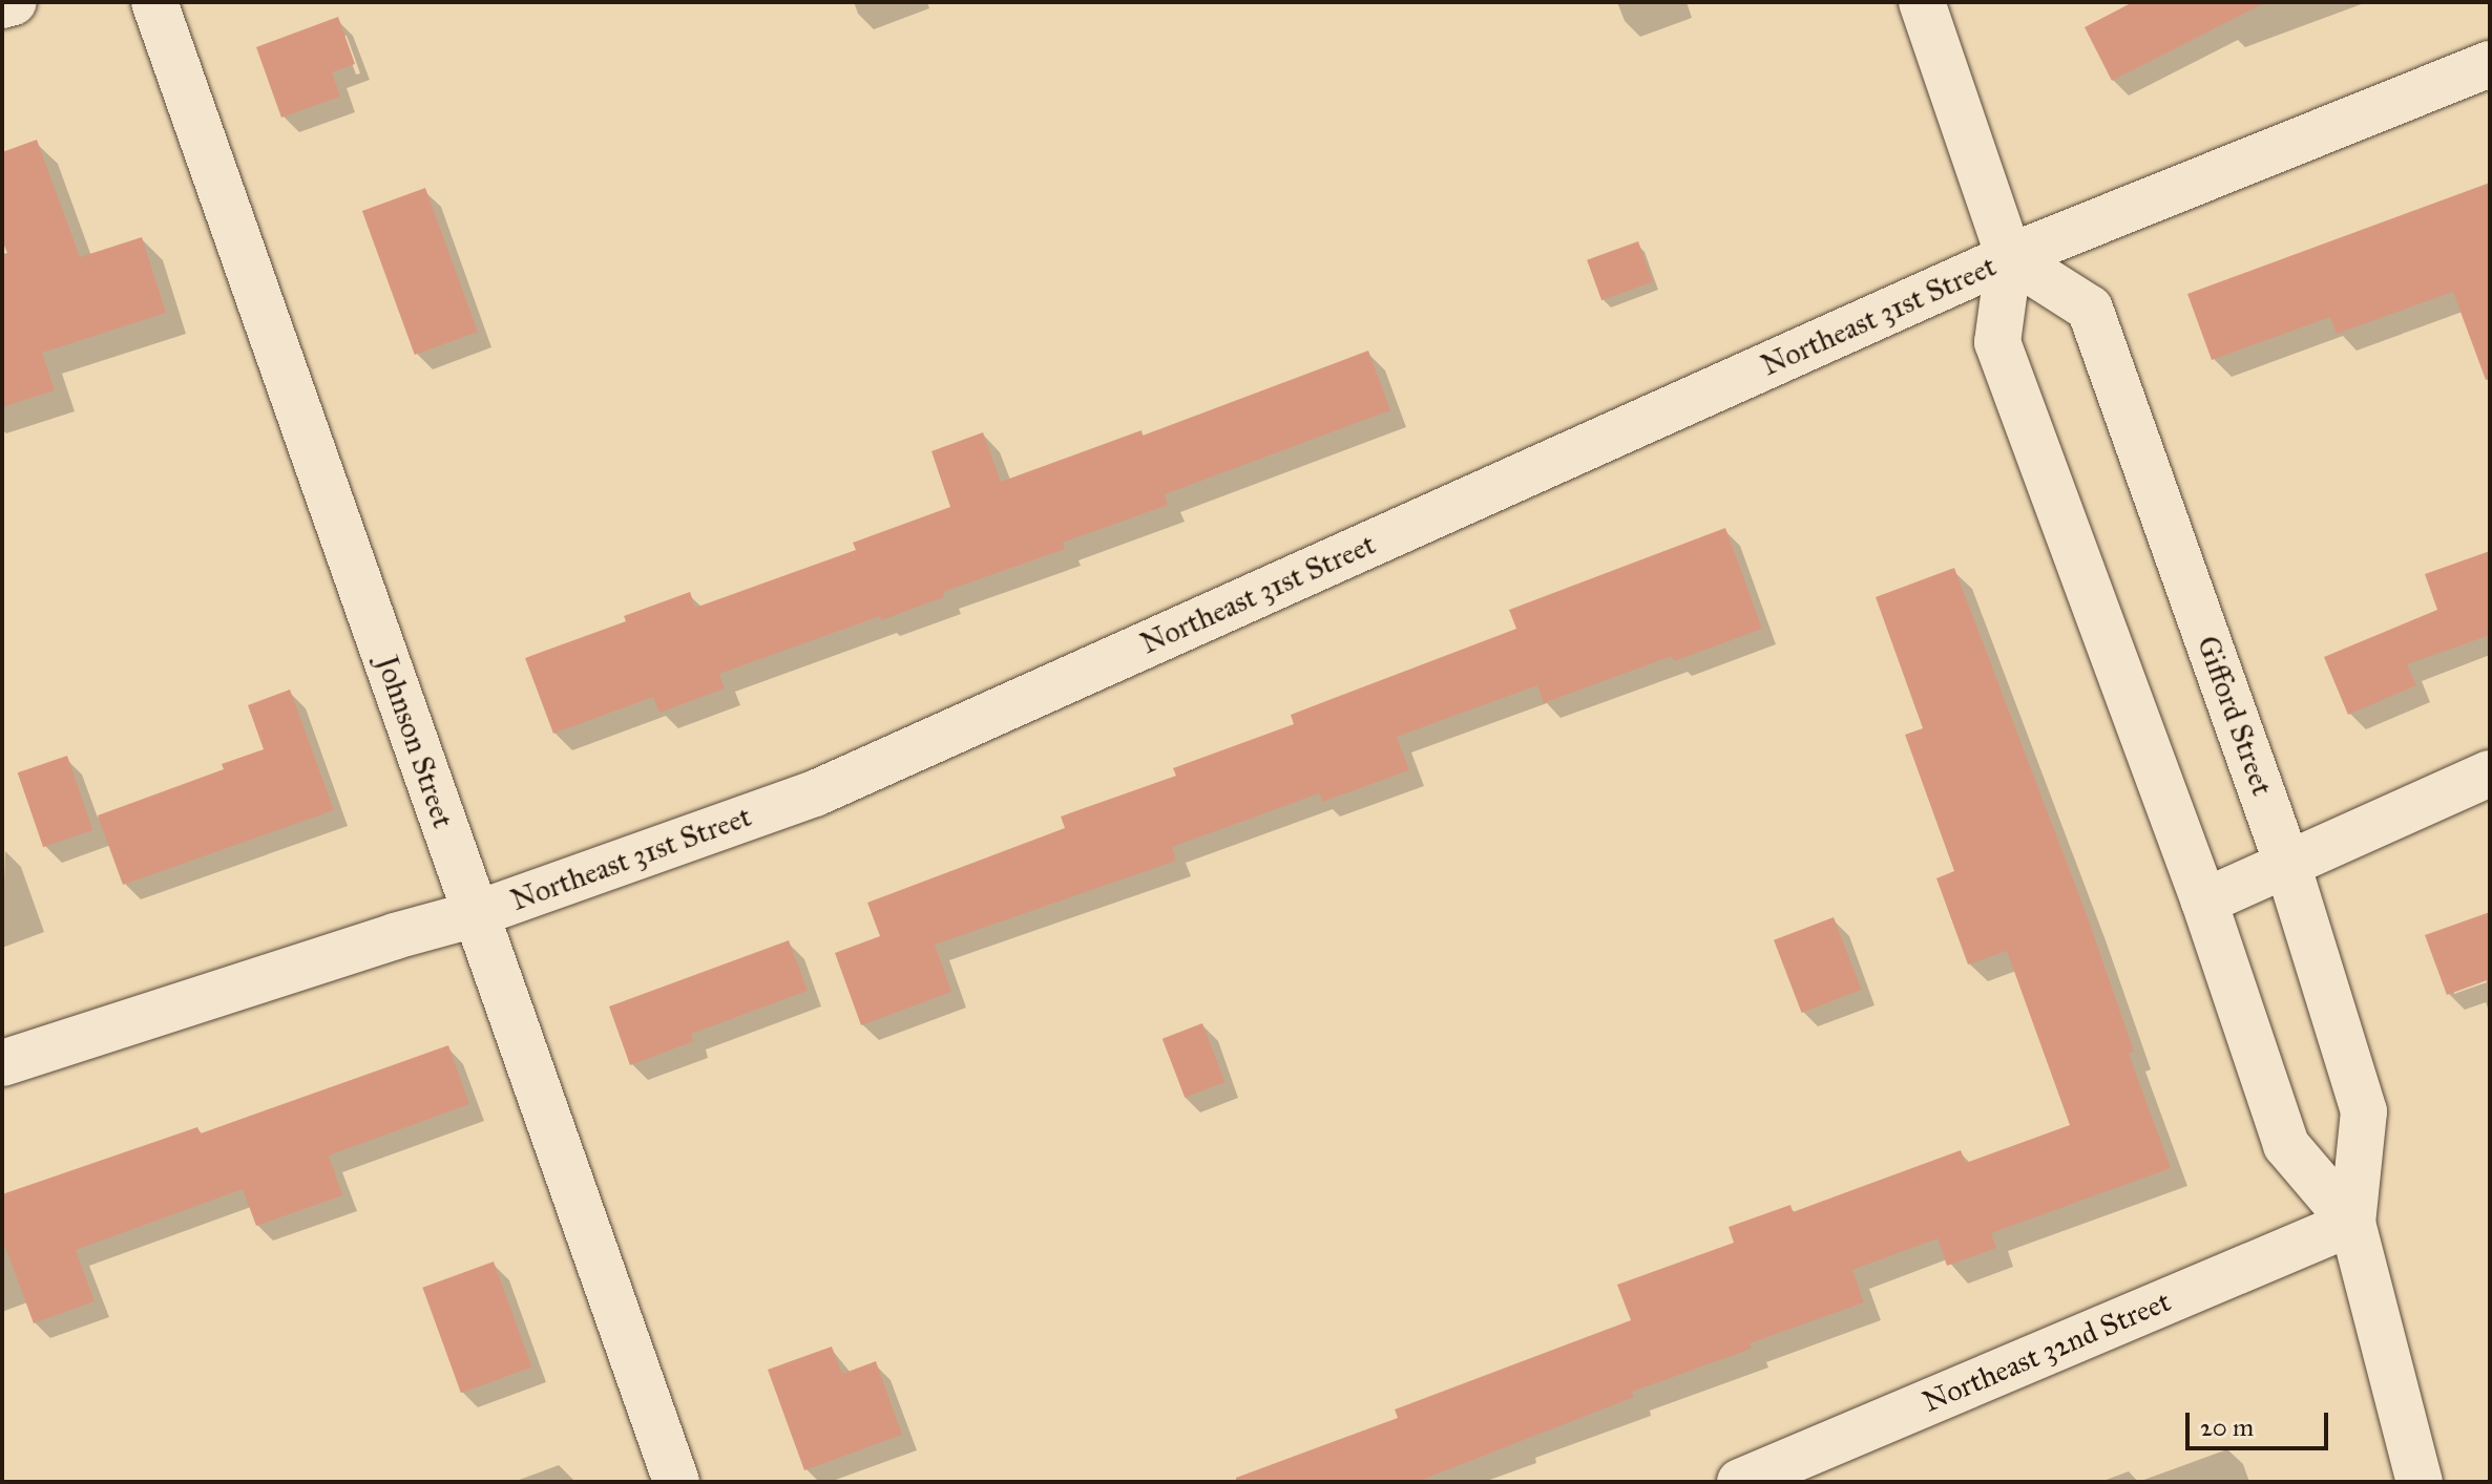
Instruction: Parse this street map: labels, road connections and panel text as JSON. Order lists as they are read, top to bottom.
{
  "streets": {
    "street": [
      "Northeast 31st Street",
      "Gifford Street",
      "Johnson Street",
      "Northeast 32nd Street"
    ]
  },
  "crossings": [
    ["Northeast 31st Street", "Gifford Street"],
    ["Northeast 31st Street", "Johnson Street"],
    ["Gifford Street", "Northeast 32nd Street"]
  ],
  "scale_bar": "20 m"
}
